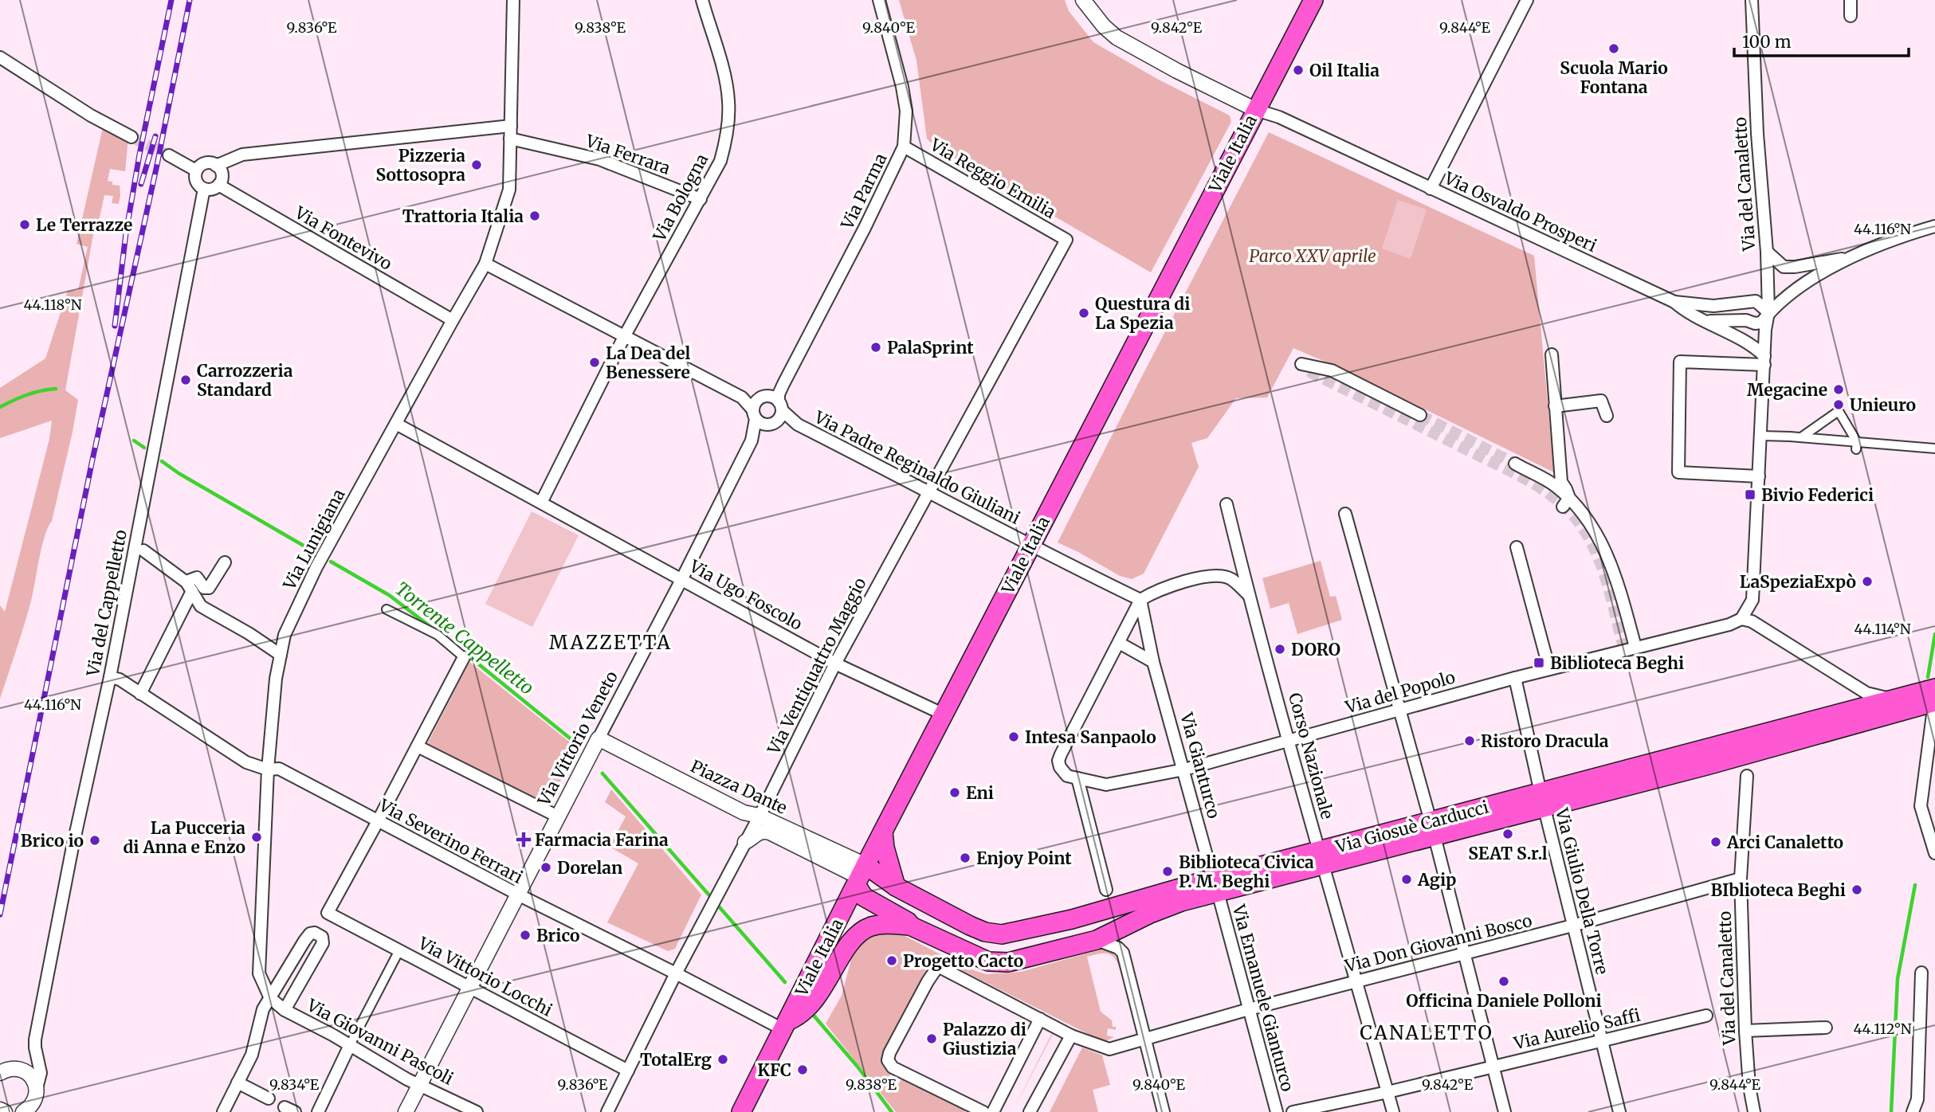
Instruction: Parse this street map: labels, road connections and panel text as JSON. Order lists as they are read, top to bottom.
{
  "streets": {
    "main road": ["Viale Italia", "Via Giosuè Carducci"],
    "street": [
      "Via Ferrara",
      "Via Reggio Emilia",
      "Via del Canaletto",
      "Via Parma",
      "Via Bologna",
      "Via Osvaldo Prosperi",
      "Via Fontevivo",
      "Via Padre Reginaldo Giuliani",
      "Via Lunigiana",
      "Via Ugo Foscolo",
      "Via del Cappelletto",
      "Via Ventiquattro Maggio",
      "Via del Popolo",
      "Via Vittorio Veneto",
      "Corso Nazionale",
      "Via Gianturco",
      "Piazza Dante",
      "Via Severino Ferrari",
      "Via Giulio Della Torre",
      "Via Don Giovanni Bosco",
      "Via Vittorio Locchi",
      "Via Emanuele Gianturco",
      "Via Aurelio Saffi",
      "Via Giovanni Pascoli"
    ]
  },
  "crossings": [
    ["Viale Italia", "Via Osvaldo Prosperi"],
    ["Viale Italia", "Via Padre Reginaldo Giuliani"],
    ["Viale Italia", "Piazza Dante"],
    ["Viale Italia", "Via Giosuè Carducci"],
    ["Viale Italia", "Via Severino Ferrari"],
    ["Via Ferrara", "Via Bologna"],
    ["Via Ferrara", "Via Lunigiana"],
    ["Via Reggio Emilia", "Via Parma"],
    ["Via Reggio Emilia", "Via Ventiquattro Maggio"],
    ["Via del Canaletto", "Via Osvaldo Prosperi"],
    ["Via del Canaletto", "Via del Popolo"],
    ["Via del Canaletto", "Via Don Giovanni Bosco"],
    ["Via Parma", "Via Padre Reginaldo Giuliani"],
    ["Via Parma", "Via Vittorio Veneto"],
    ["Via Fontevivo", "Via Lunigiana"],
    ["Via Fontevivo", "Via del Cappelletto"],
    ["Via Padre Reginaldo Giuliani", "Via Ventiquattro Maggio"],
    ["Via Padre Reginaldo Giuliani", "Via Vittorio Veneto"],
    ["Via Padre Reginaldo Giuliani", "Via Gianturco"],
    ["Via Lunigiana", "Via Ugo Foscolo"],
    ["Via Lunigiana", "Via Severino Ferrari"],
    ["Via Lunigiana", "Via Giovanni Pascoli"],
    ["Via Ugo Foscolo", "Via Ventiquattro Maggio"],
    ["Via Ugo Foscolo", "Via Vittorio Veneto"],
    ["Via del Cappelletto", "Via Severino Ferrari"],
    ["Via Ventiquattro Maggio", "Piazza Dante"],
    ["Via Ventiquattro Maggio", "Via Severino Ferrari"],
    ["Via Ventiquattro Maggio", "Via Vittorio Locchi"],
    ["Via del Popolo", "Corso Nazionale"],
    ["Via del Popolo", "Via Gianturco"],
    ["Via del Popolo", "Via Giulio Della Torre"],
    ["Via Vittorio Veneto", "Piazza Dante"],
    ["Via Vittorio Veneto", "Via Severino Ferrari"],
    ["Via Vittorio Veneto", "Via Vittorio Locchi"],
    ["Via Vittorio Veneto", "Via Giovanni Pascoli"],
    ["Corso Nazionale", "Via Giosuè Carducci"],
    ["Corso Nazionale", "Via Don Giovanni Bosco"],
    ["Corso Nazionale", "Via Aurelio Saffi"],
    ["Via Gianturco", "Via Giosuè Carducci"],
    ["Via Gianturco", "Via Emanuele Gianturco"],
    ["Piazza Dante", "Via Giosuè Carducci"],
    ["Via Giosuè Carducci", "Via Severino Ferrari"],
    ["Via Giosuè Carducci", "Via Giulio Della Torre"],
    ["Via Giosuè Carducci", "Via Emanuele Gianturco"],
    ["Via Severino Ferrari", "Via Vittorio Locchi"],
    ["Via Giulio Della Torre", "Via Don Giovanni Bosco"],
    ["Via Giulio Della Torre", "Via Aurelio Saffi"],
    ["Via Don Giovanni Bosco", "Via Emanuele Gianturco"]
  ],
  "districts": ["MAZZETTA", "CANALETTO"],
  "water": ["Torrente Cappelletto"],
  "parks": ["Parco XXV aprile"],
  "places": {
    "other": [
      "Scuola Mario Fontana",
      "Oil Italia",
      "Pizzeria Sottosopra",
      "Trattoria Italia",
      "Le Terrazze",
      "Questura di La Spezia",
      "PalaSprint",
      "La Dea del Benessere",
      "Carrozzeria Standard",
      "Megacine",
      "Unieuro",
      "LaSpeziaExpò",
      "DORO",
      "Intesa Sanpaolo",
      "Ristoro Dracula",
      "Eni",
      "SEAT S.r.l",
      "La Pucceria di Anna e Enzo",
      "Brico io",
      "Arci Canaletto",
      "Enjoy Point",
      "Dorelan",
      "Biblioteca Civica P. M. Beghi",
      "Agip",
      "BIblioteca Beghi",
      "Brico",
      "Progetto Cacto",
      "Officina Daniele Polloni",
      "Palazzo di Giustizia",
      "TotalErg",
      "KFC"
    ],
    "transit": ["Bivio Federici", "Biblioteca Beghi"],
    "health": ["Farmacia Farina"]
  },
  "scale_bar": "100 m",
  "coordinates": [
    "9.836°E",
    "9.838°E",
    "9.840°E",
    "9.842°E",
    "9.844°E",
    "44.116°N",
    "44.118°N",
    "44.114°N",
    "44.112°N",
    "9.834°E"
  ]
}
